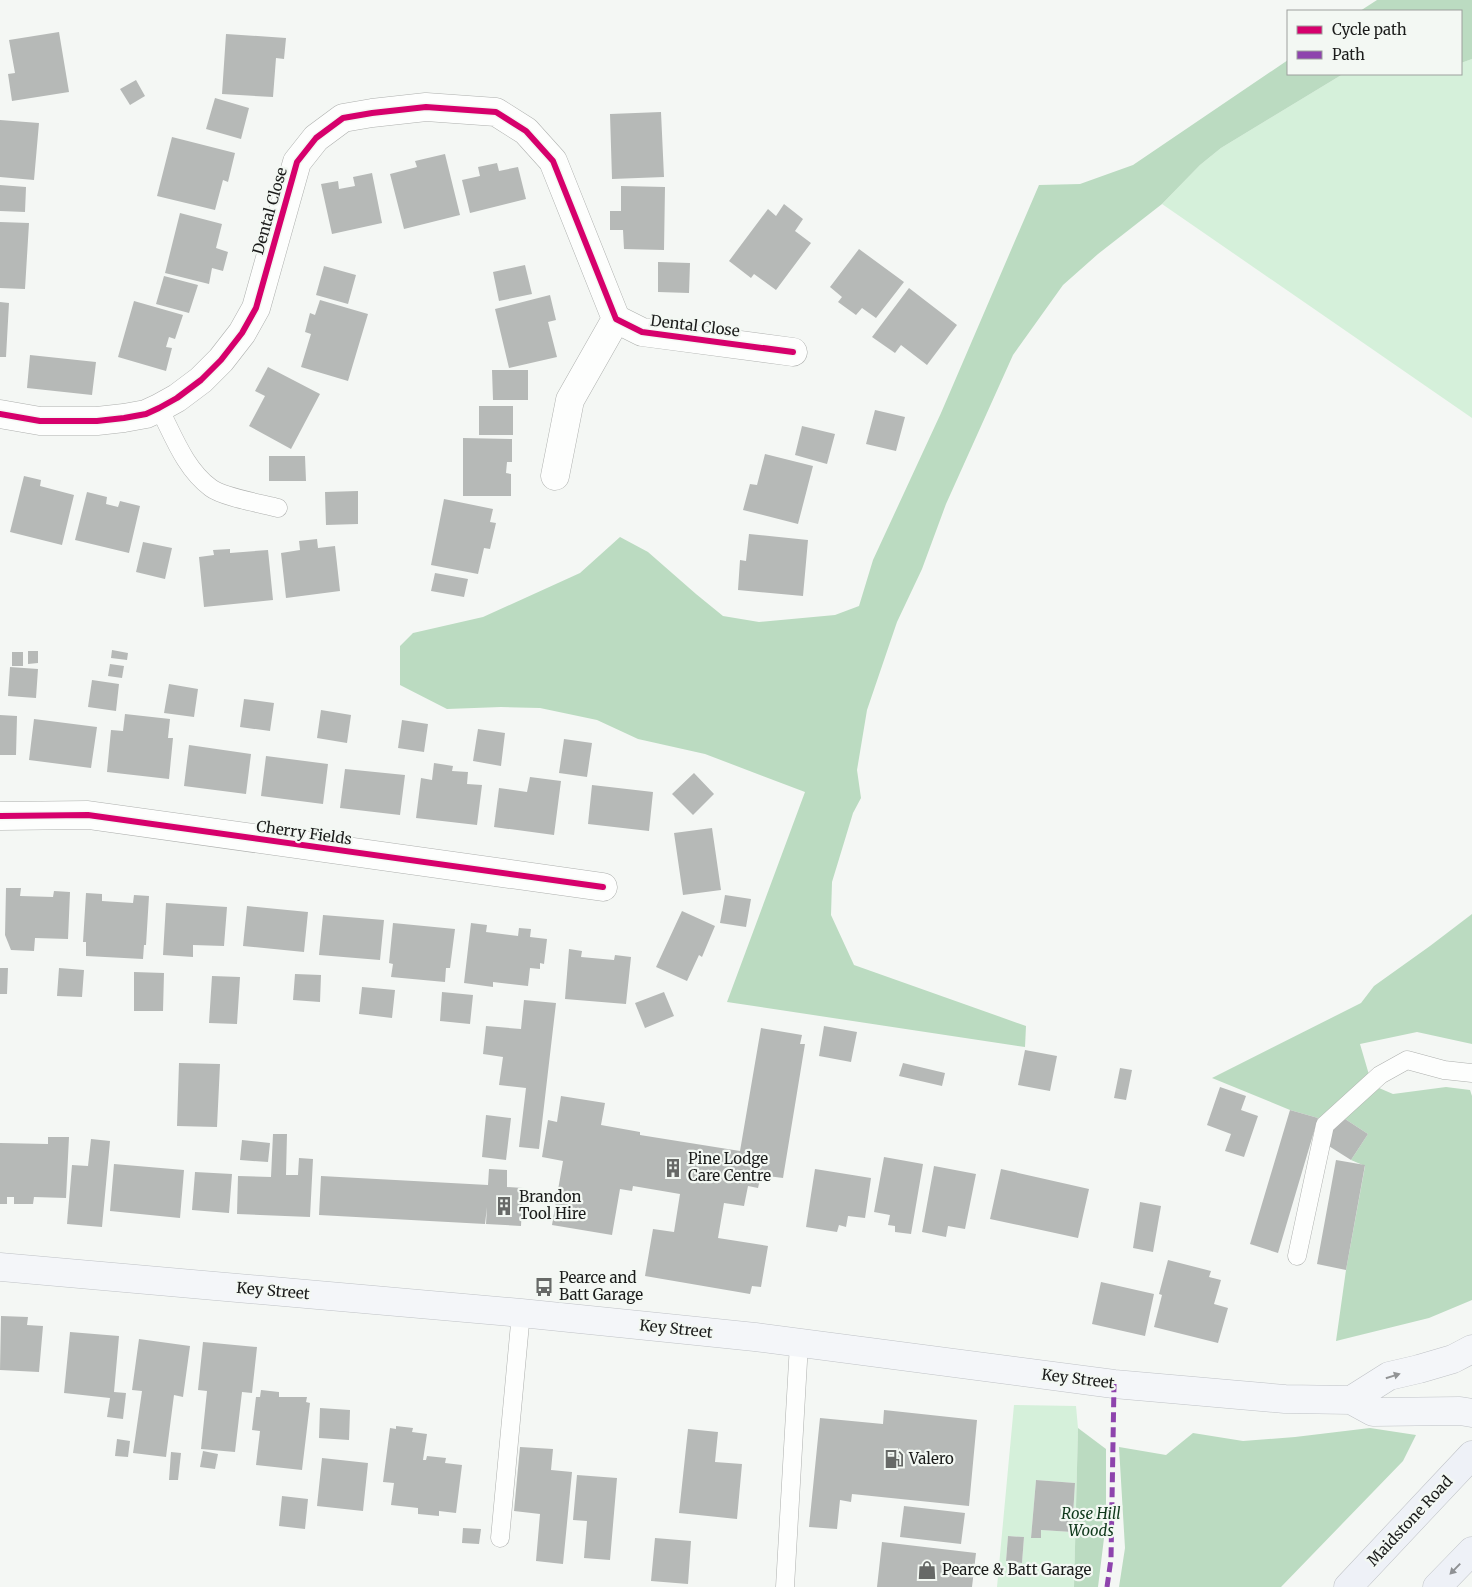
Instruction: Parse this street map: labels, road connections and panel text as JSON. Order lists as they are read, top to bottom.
{
  "streets": {
    "highway": ["Maidstone Road"],
    "main road": ["Key Street"],
    "street": ["Dental Close", "Cherry Fields"]
  },
  "parks": ["Rose Hill Woods"],
  "places": {
    "building": ["Pine Lodge Care Centre", "Brandon Tool Hire"],
    "bus stop": ["Pearce and Batt Garage"],
    "fuel station": ["Valero"],
    "shop": ["Pearce & Batt Garage"]
  },
  "legend": ["Cycle path", "Path"]
}
